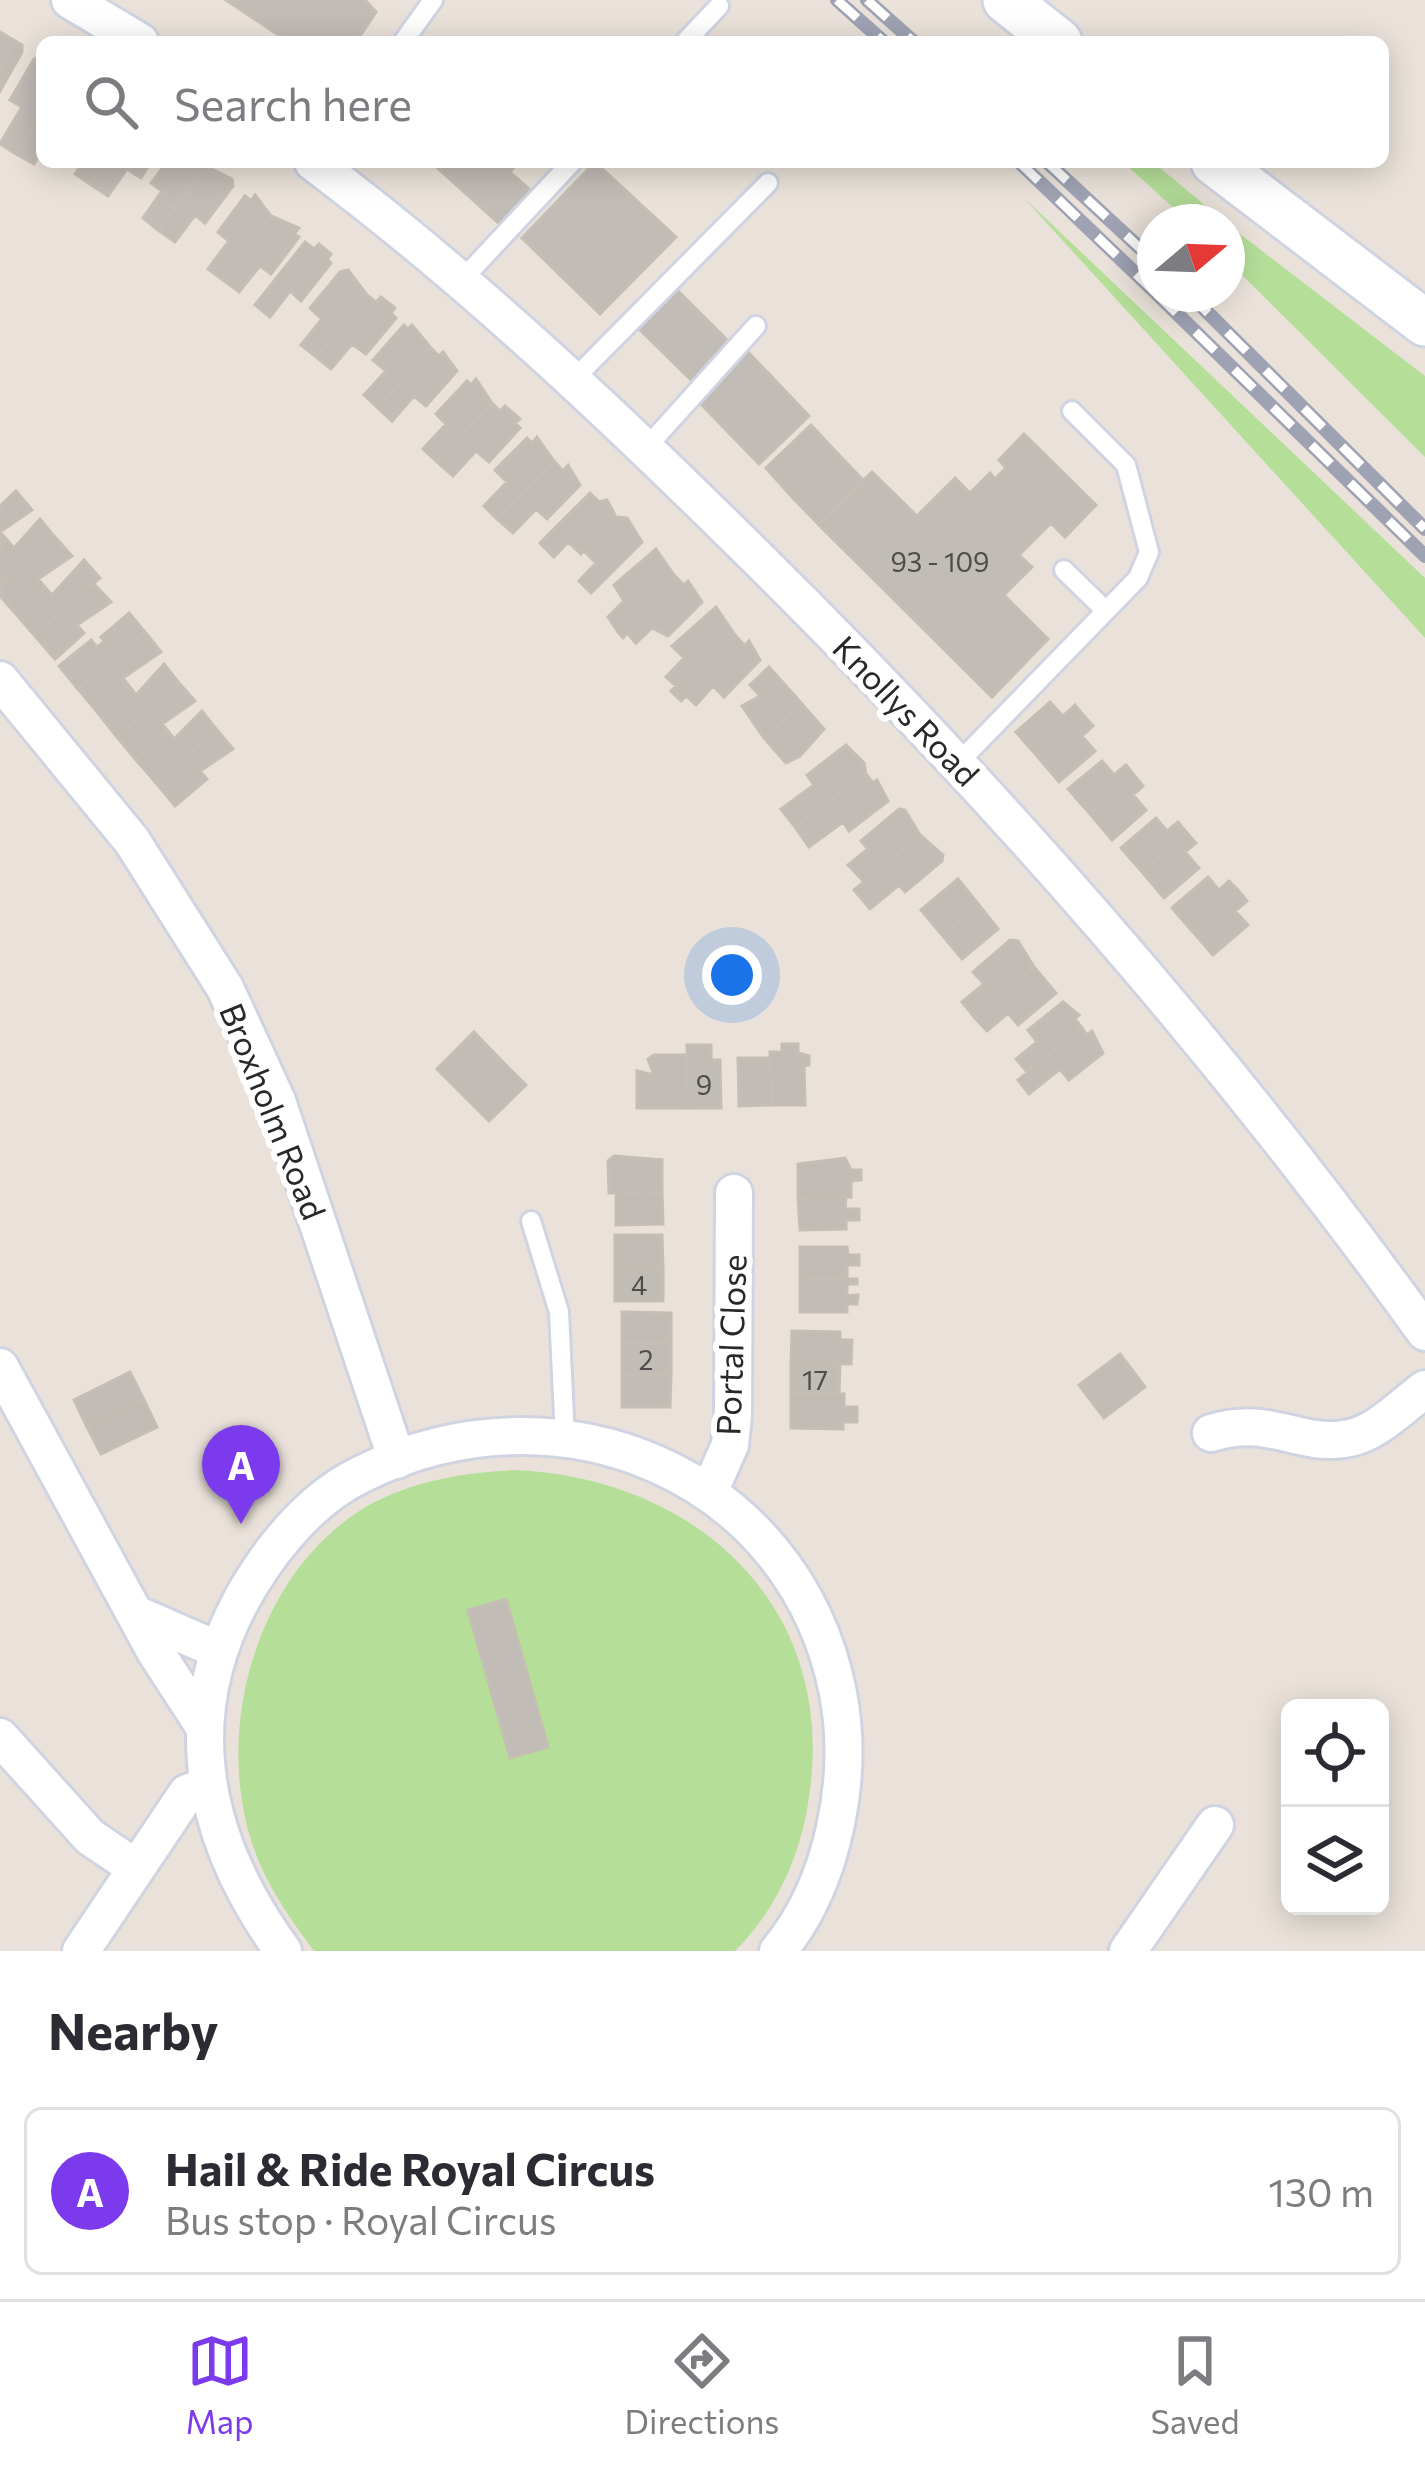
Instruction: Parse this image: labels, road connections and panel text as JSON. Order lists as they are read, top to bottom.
{
  "streets": {
    "street": ["Knollys Road", "Broxholm Road", "Portal Close"]
  },
  "house_numbers": [
    "93 - 109",
    "9",
    "4",
    "2",
    "17"
  ],
  "north": "right",
  "page": {
    "search": "Search here",
    "pins": "A",
    "heading": "Nearby",
    "list": [
      {
        "mark": "A",
        "name": "Hail & Ride Royal Circus",
        "note": "Bus stop · Royal Circus",
        "value": "130 m"
      }
    ],
    "nav": ["Map", "Directions", "Saved"]
  }
}
